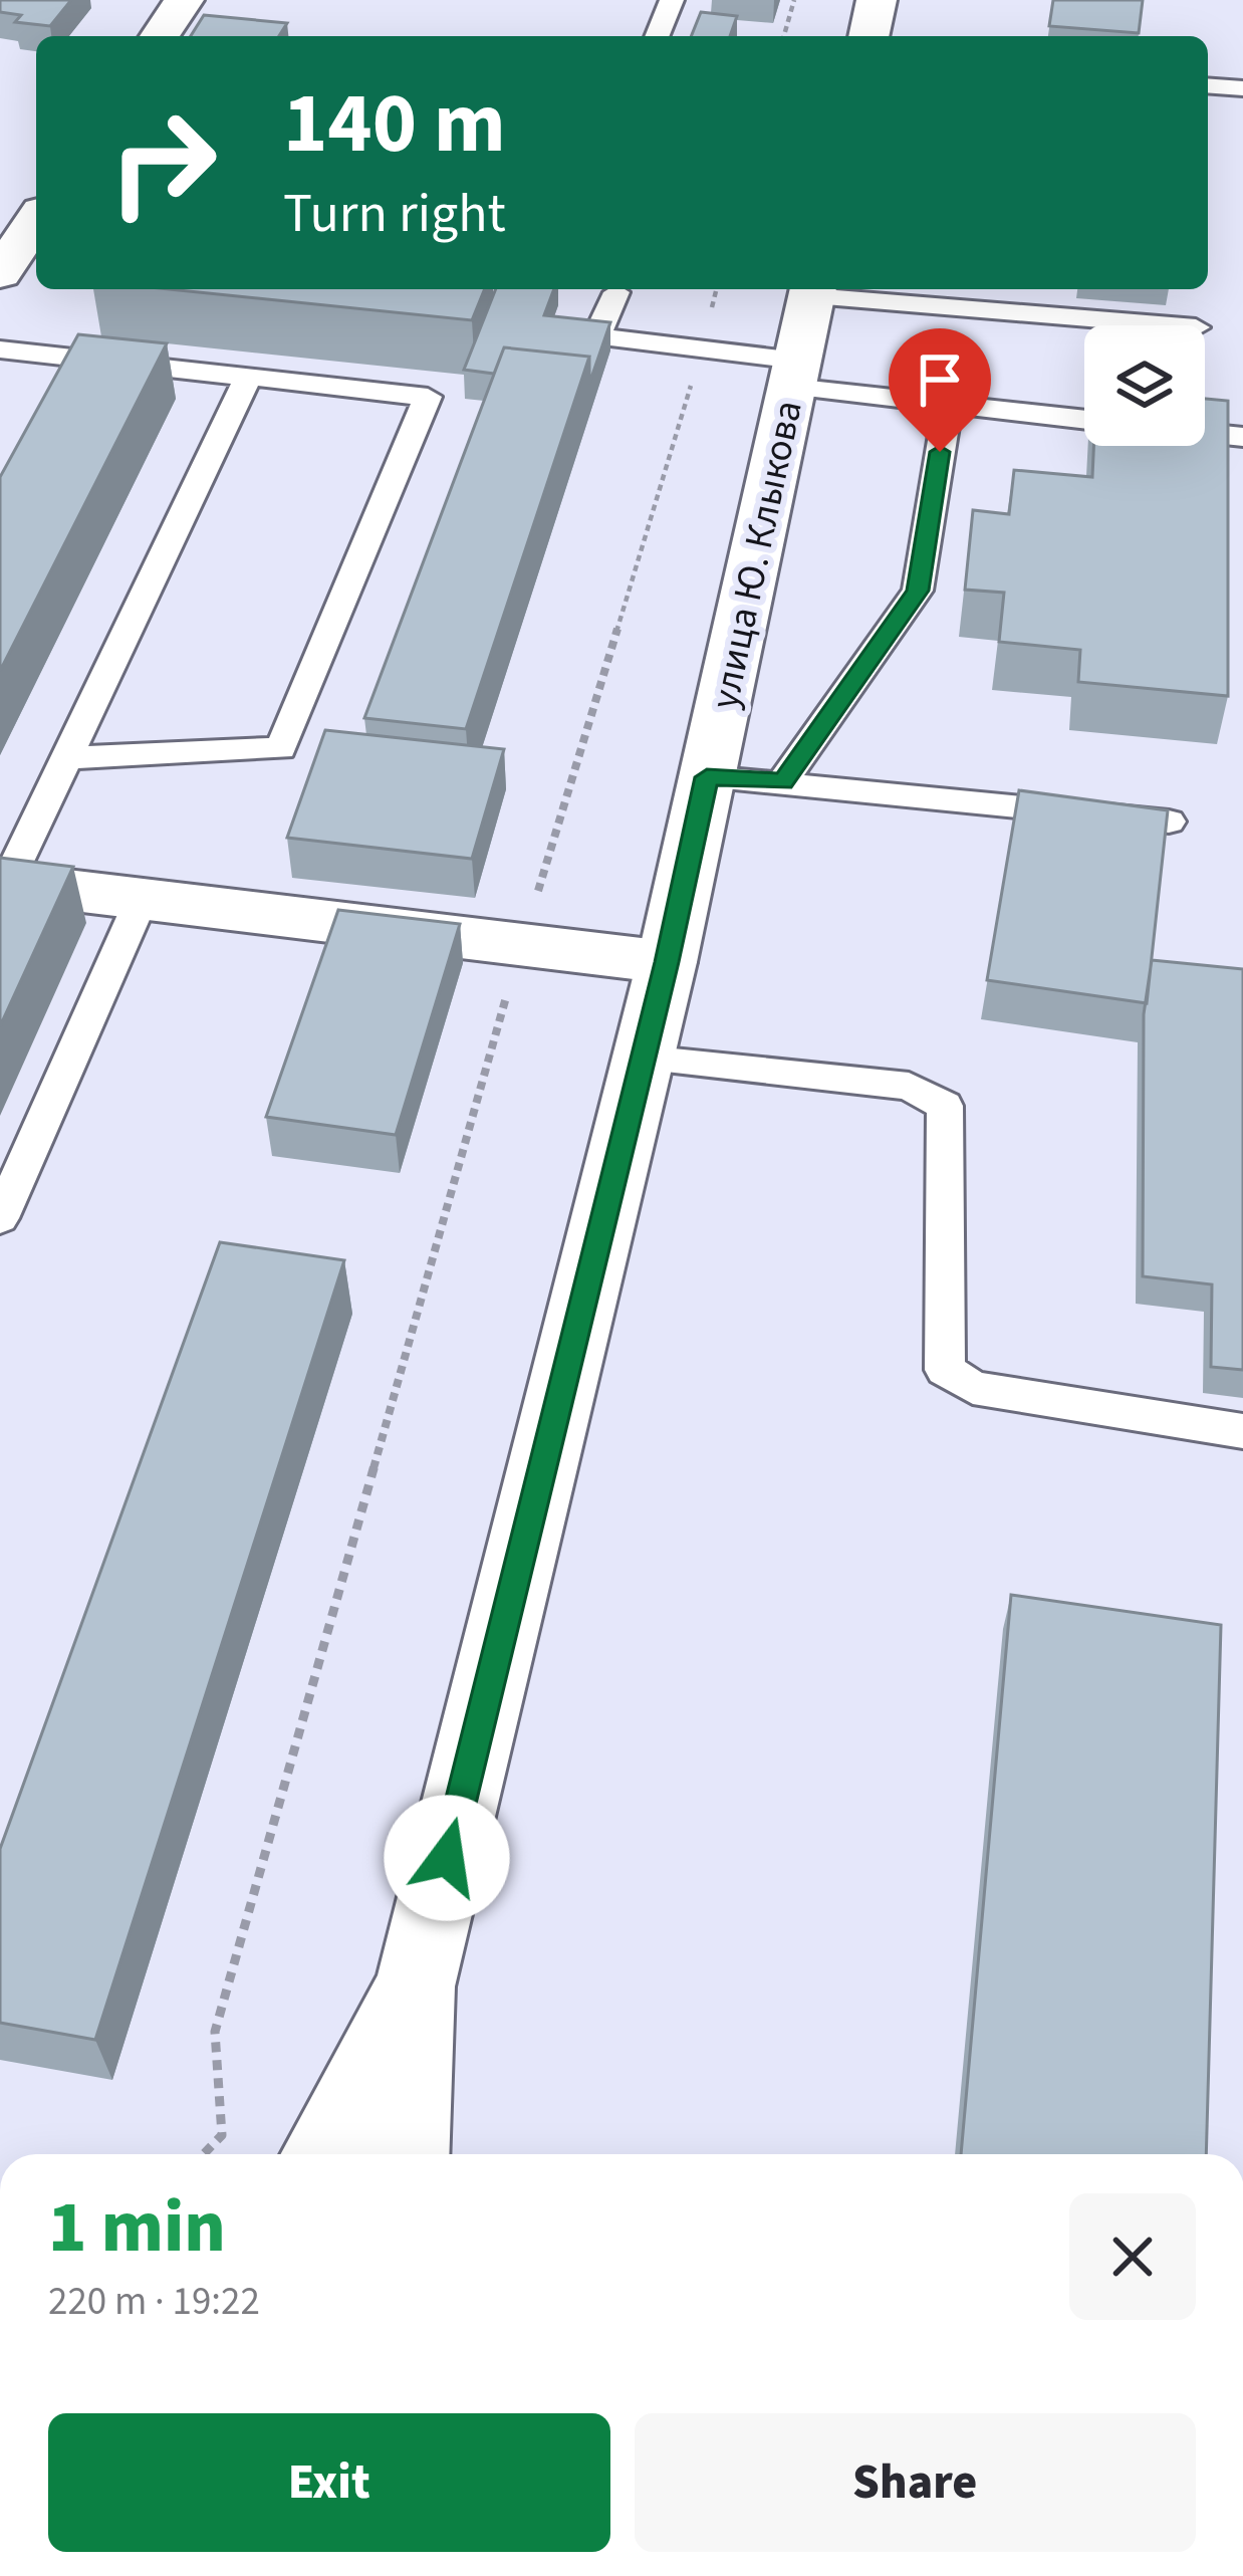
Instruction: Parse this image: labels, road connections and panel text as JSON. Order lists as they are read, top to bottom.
{
  "streets": {
    "main road": ["улица Ю. Клыкова"]
  },
  "page": {
    "turn": ["140 m", "Turn right"],
    "heading": ["1 min", "220 m · 19:22"],
    "buttons": ["Exit", "Share"]
  }
}
